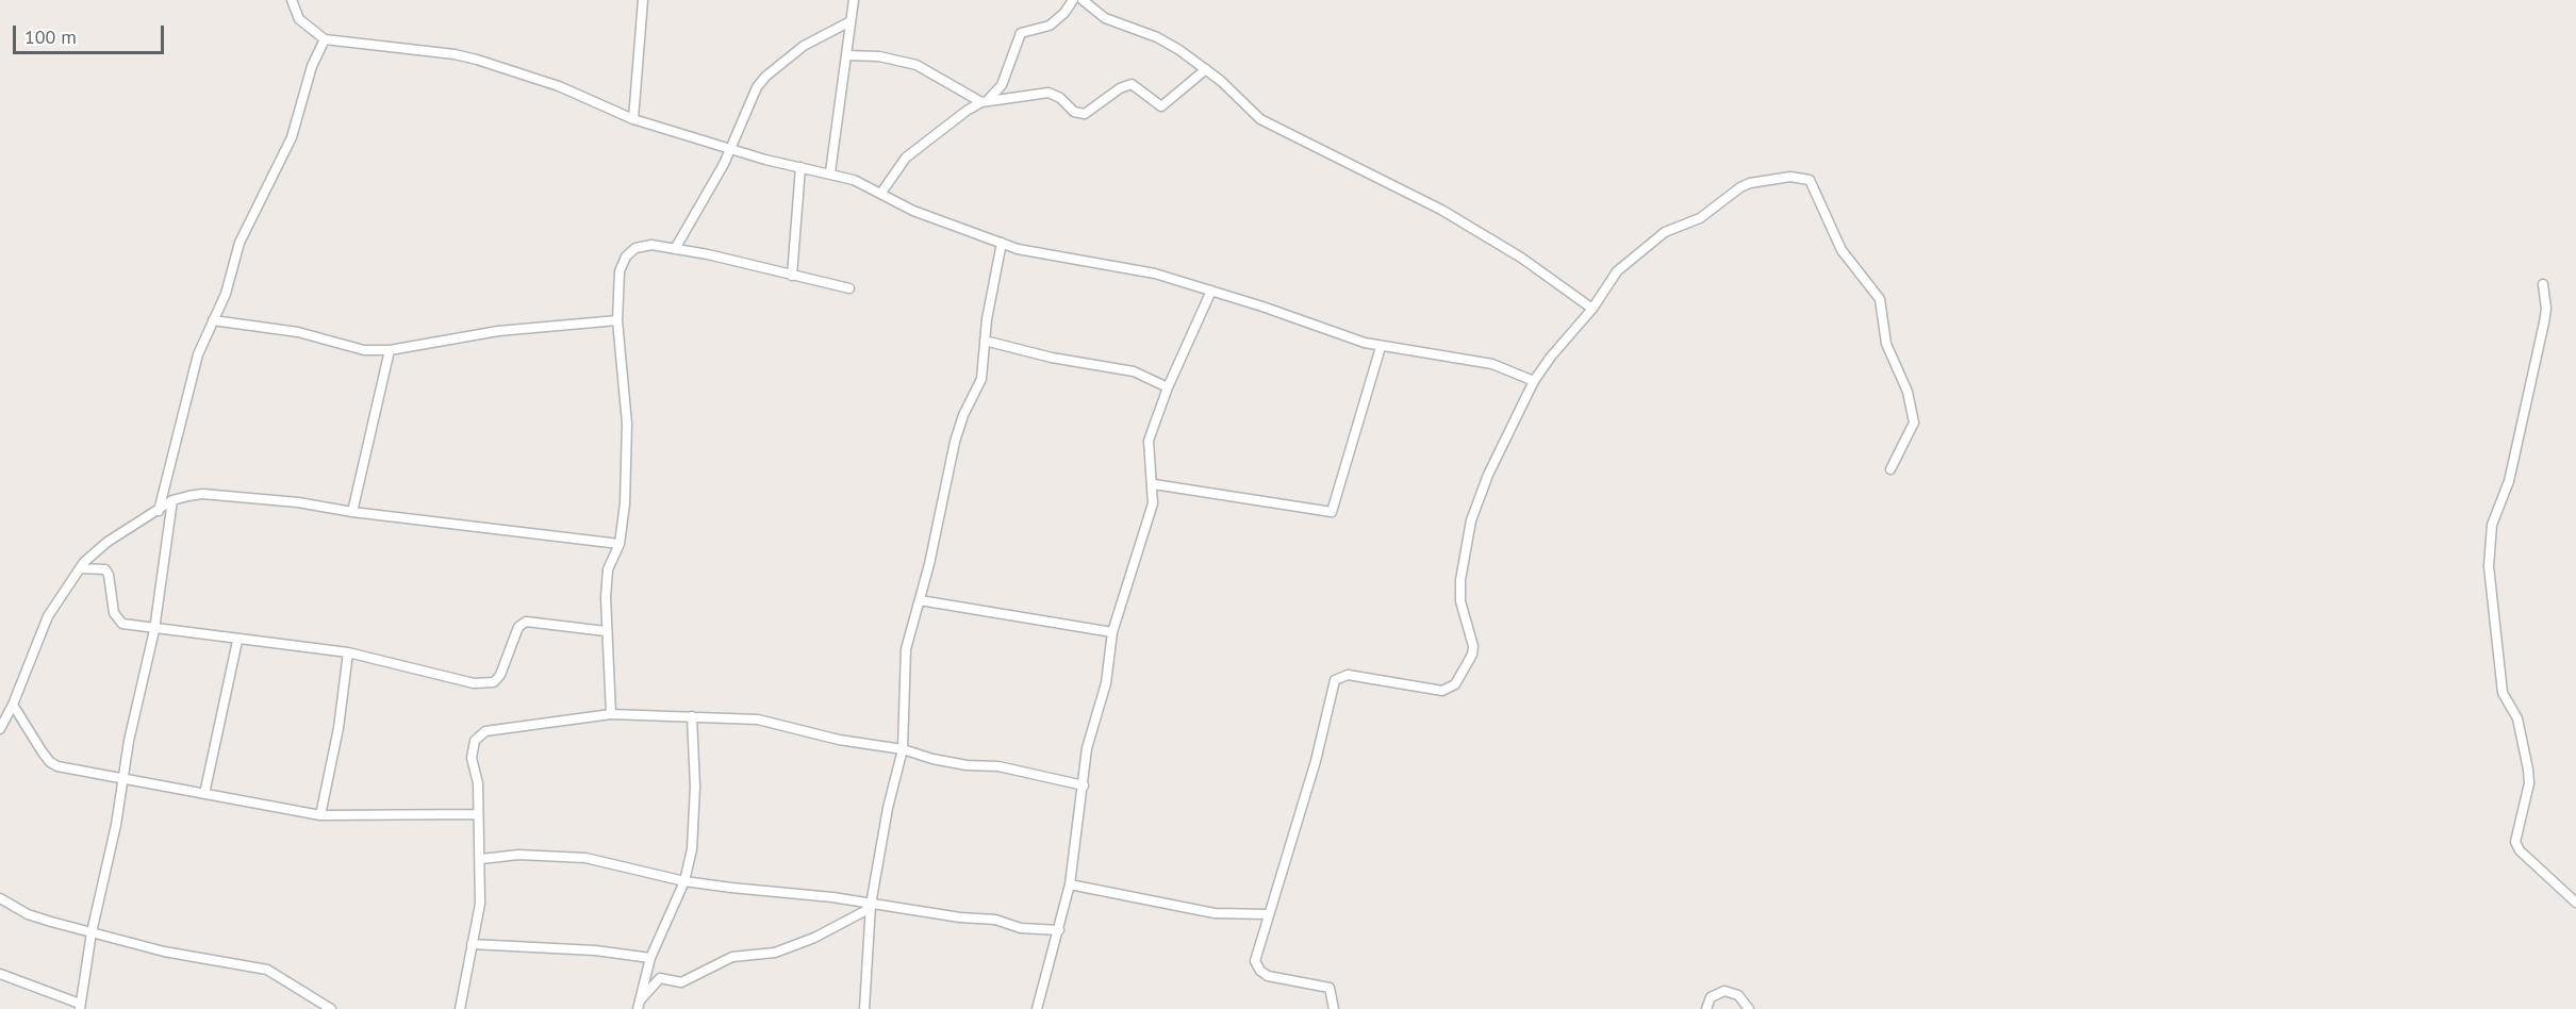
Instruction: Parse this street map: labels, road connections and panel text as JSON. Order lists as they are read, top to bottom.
{
  "scale_bar": "100 m"
}
